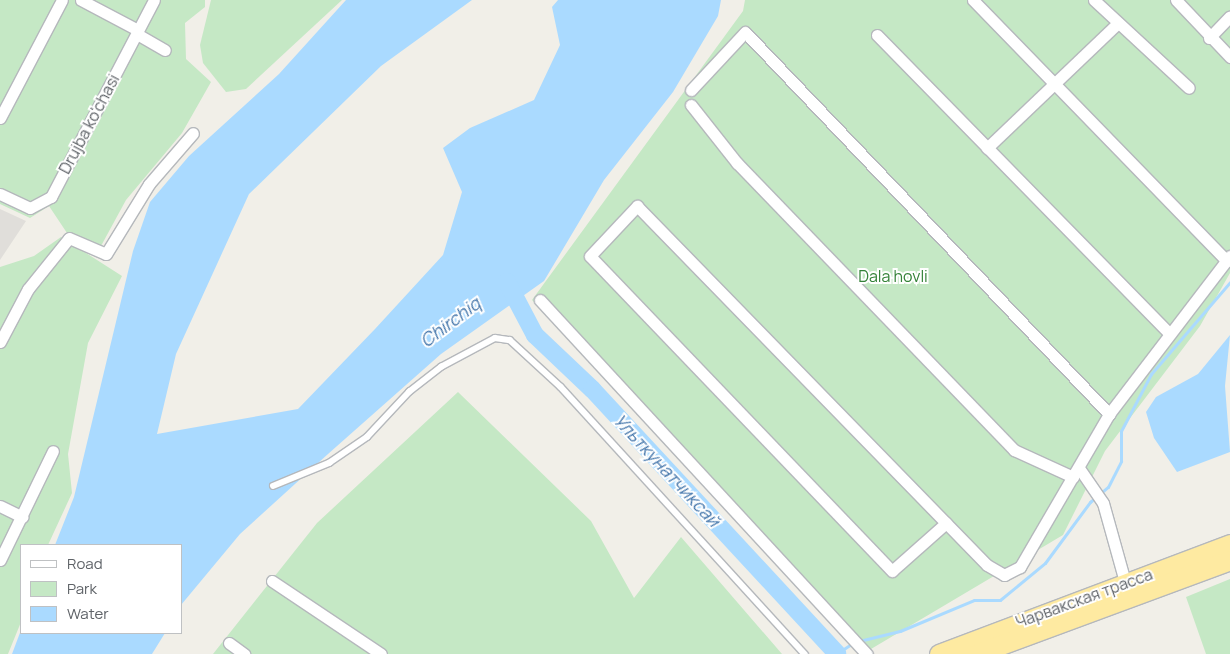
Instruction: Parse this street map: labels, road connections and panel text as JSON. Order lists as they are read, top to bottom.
{
  "streets": {
    "highway": ["Чарвакская трасса"],
    "street": ["Drujba ko'chasi"]
  },
  "water": ["Chirchiq", "Ульткунатчиксай"],
  "parks": ["Dala hovli"],
  "legend": ["Road", "Park", "Water"]
}
